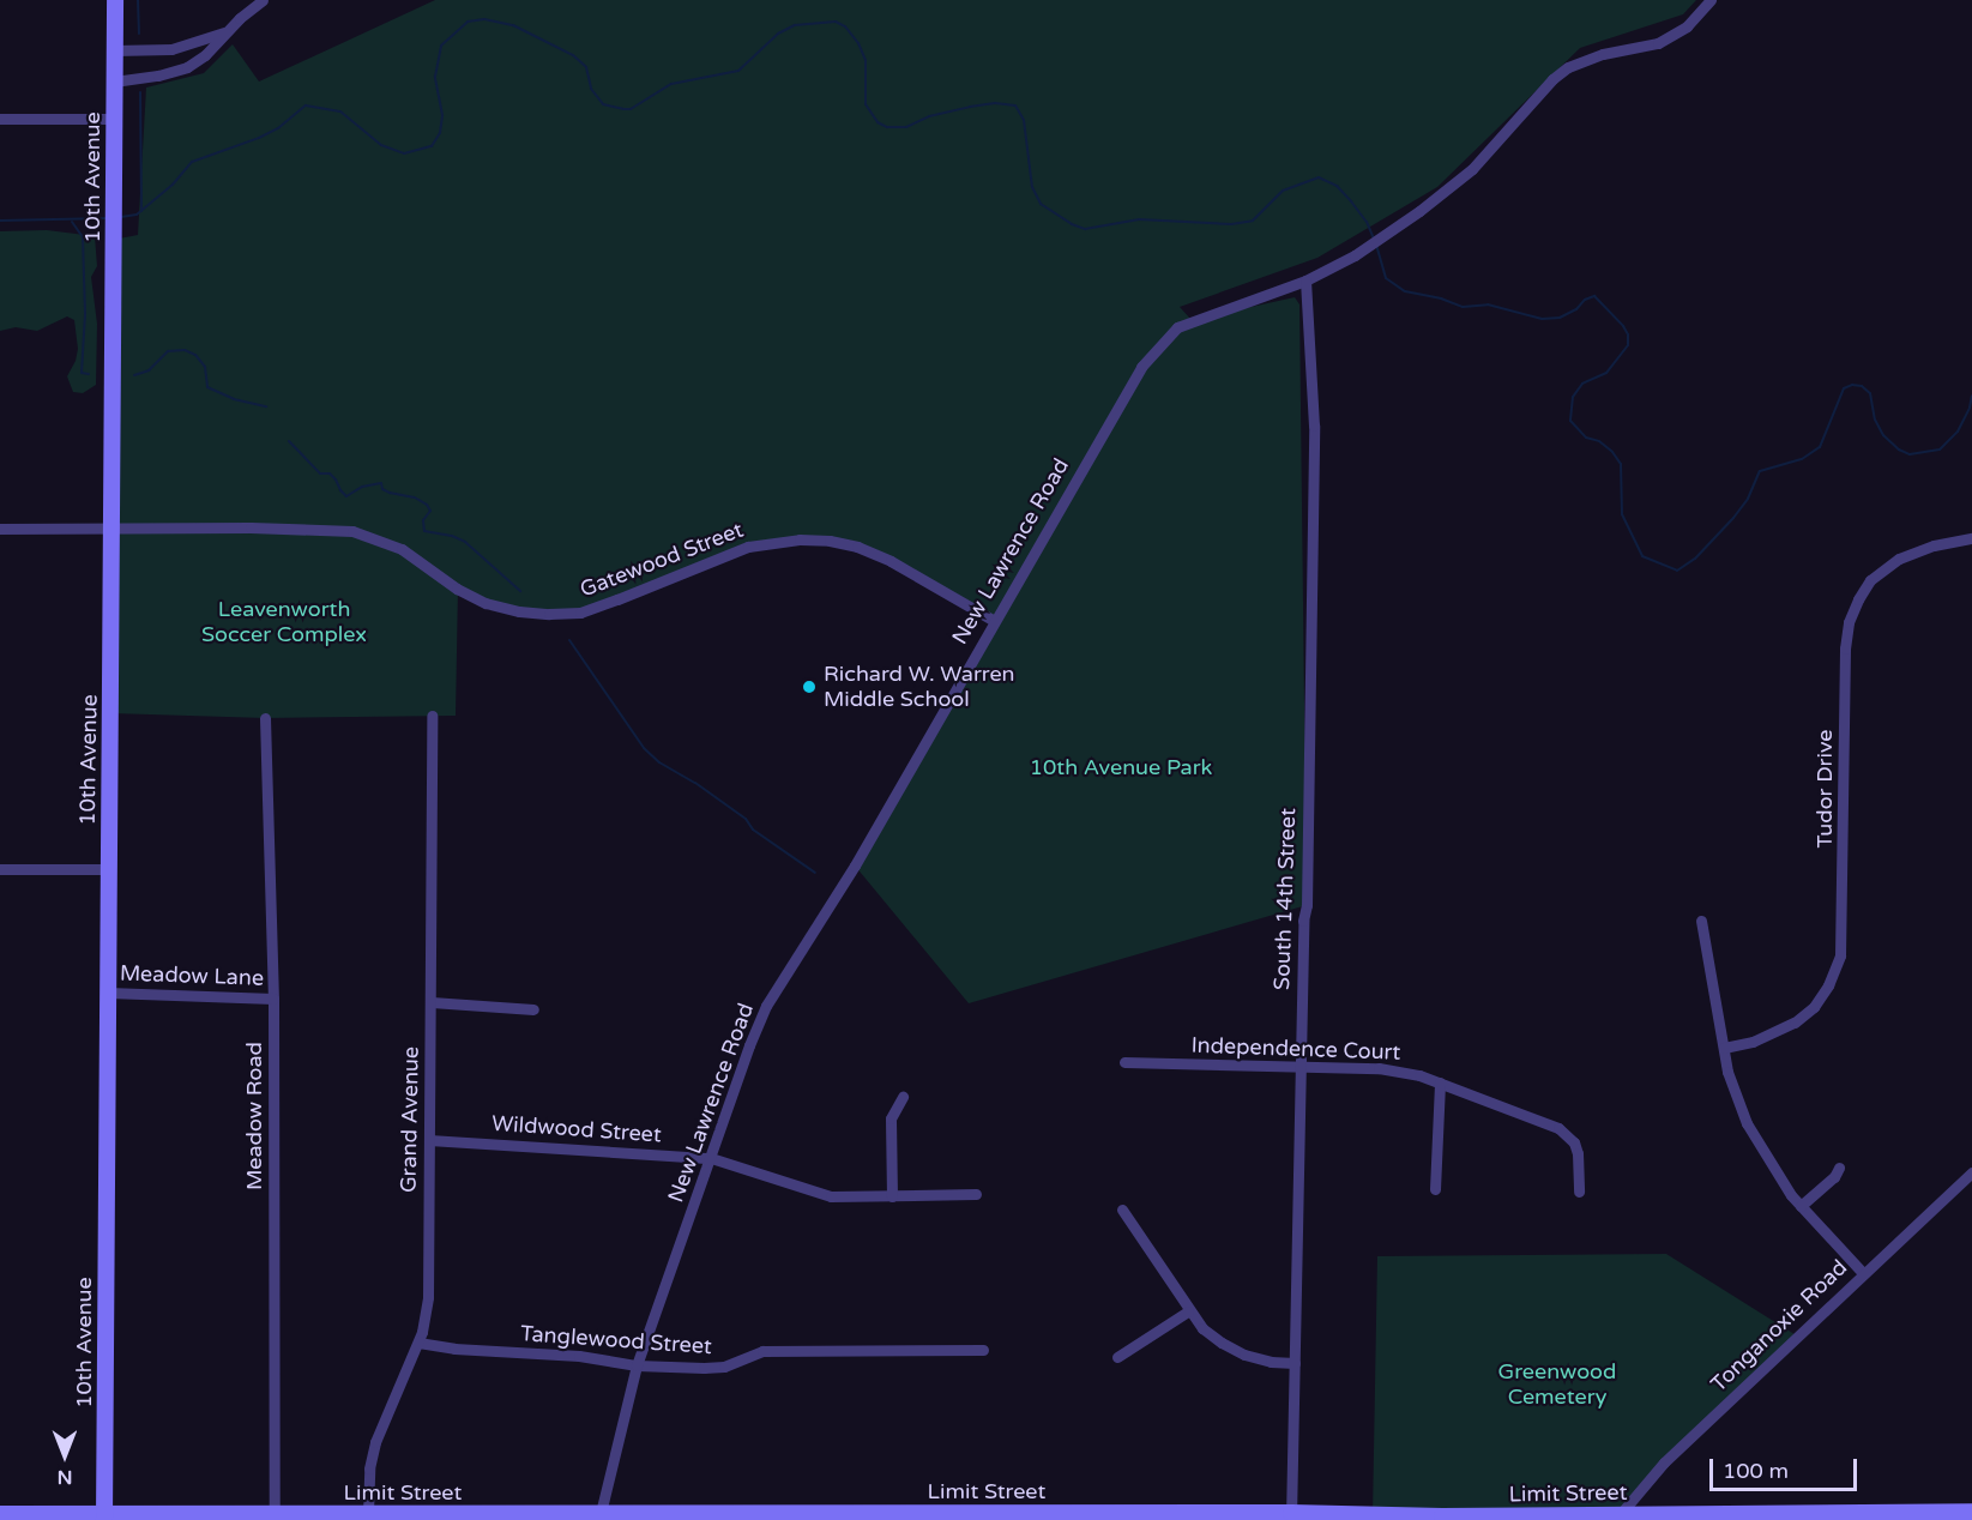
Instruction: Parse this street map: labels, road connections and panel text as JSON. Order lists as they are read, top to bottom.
{
  "streets": {
    "street": [
      "10th Avenue",
      "New Lawrence Road",
      "Gatewood Street",
      "Tudor Drive",
      "South 14th Street",
      "Meadow Lane",
      "Independence Court",
      "Meadow Road",
      "Grand Avenue",
      "Wildwood Street",
      "Tonganoxie Road",
      "Tanglewood Street",
      "Limit Street"
    ]
  },
  "crossings": [
    ["10th Avenue", "Gatewood Street"],
    ["10th Avenue", "Meadow Lane"],
    ["10th Avenue", "Limit Street"],
    ["New Lawrence Road", "Gatewood Street"],
    ["New Lawrence Road", "South 14th Street"],
    ["New Lawrence Road", "Wildwood Street"],
    ["New Lawrence Road", "Tanglewood Street"],
    ["New Lawrence Road", "Limit Street"],
    ["South 14th Street", "Independence Court"],
    ["South 14th Street", "Limit Street"],
    ["Meadow Lane", "Meadow Road"],
    ["Meadow Road", "Limit Street"],
    ["Grand Avenue", "Wildwood Street"],
    ["Grand Avenue", "Tanglewood Street"],
    ["Grand Avenue", "Limit Street"],
    ["Tonganoxie Road", "Limit Street"]
  ],
  "parks": ["Leavenworth Soccer Complex", "10th Avenue Park", "Greenwood Cemetery"],
  "places": ["Richard W. Warren Middle School"],
  "scale_bar": "100 m",
  "north": "bottom"
}
